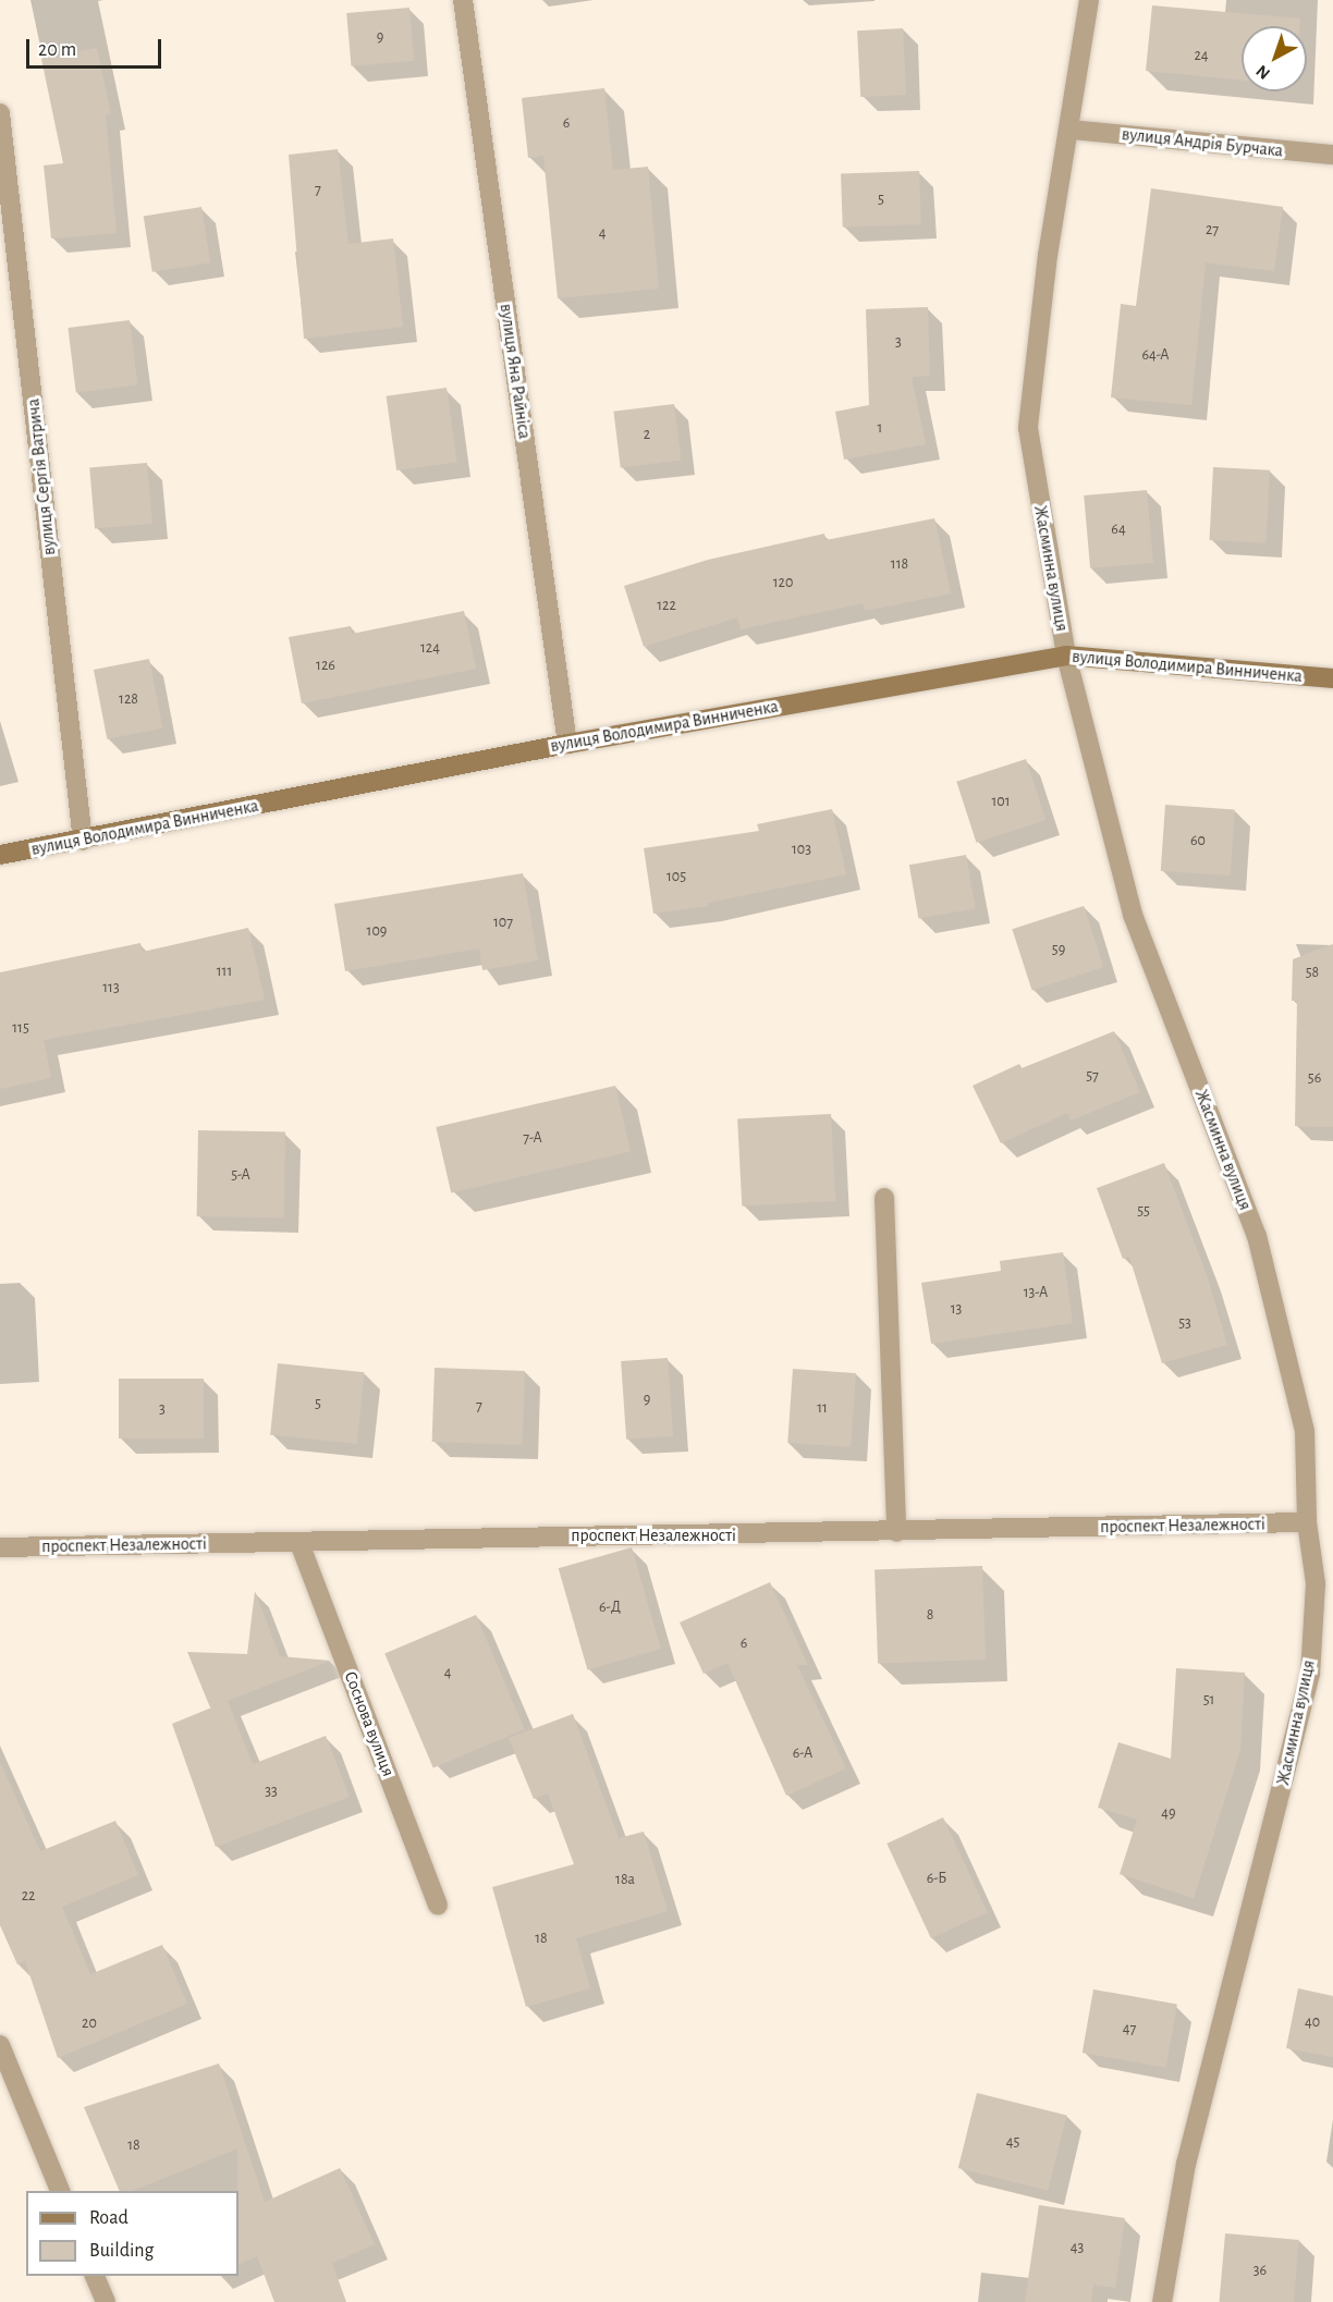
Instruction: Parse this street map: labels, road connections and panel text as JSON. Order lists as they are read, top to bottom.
{
  "streets": {
    "main road": ["вулиця Володимира Винниченка"],
    "street": [
      "вулиця Андрія Бурчака",
      "вулиця Яна Райніса",
      "вулиця Сергія Ватрича",
      "Жасминна вулиця",
      "проспект Незалежності",
      "Соснова вулиця"
    ]
  },
  "crossings": [
    ["вулиця Андрія Бурчака", "Жасминна вулиця"],
    ["вулиця Яна Райніса", "вулиця Володимира Винниченка"],
    ["вулиця Сергія Ватрича", "вулиця Володимира Винниченка"],
    ["Жасминна вулиця", "вулиця Володимира Винниченка"],
    ["Жасминна вулиця", "проспект Незалежності"],
    ["проспект Незалежності", "Соснова вулиця"]
  ],
  "house_numbers": [
    "9",
    "24",
    "6",
    "7",
    "5",
    "27",
    "4",
    "3",
    "64-А",
    "1",
    "2",
    "64",
    "118",
    "120",
    "122",
    "124",
    "126",
    "128",
    "101",
    "60",
    "103",
    "105",
    "107",
    "109",
    "59",
    "111",
    "58",
    "113",
    "115",
    "57",
    "56",
    "7-А",
    "5-А",
    "55",
    "13-А",
    "13",
    "53",
    "9",
    "5",
    "7",
    "11",
    "3",
    "6-Д",
    "8",
    "6",
    "4",
    "51",
    "6-А",
    "33",
    "49",
    "6-Б",
    "18а",
    "22",
    "18",
    "40",
    "20",
    "47",
    "45",
    "18",
    "43",
    "36"
  ],
  "legend": ["Road", "Building"],
  "scale_bar": "20 m",
  "north": "bottom left"
}
